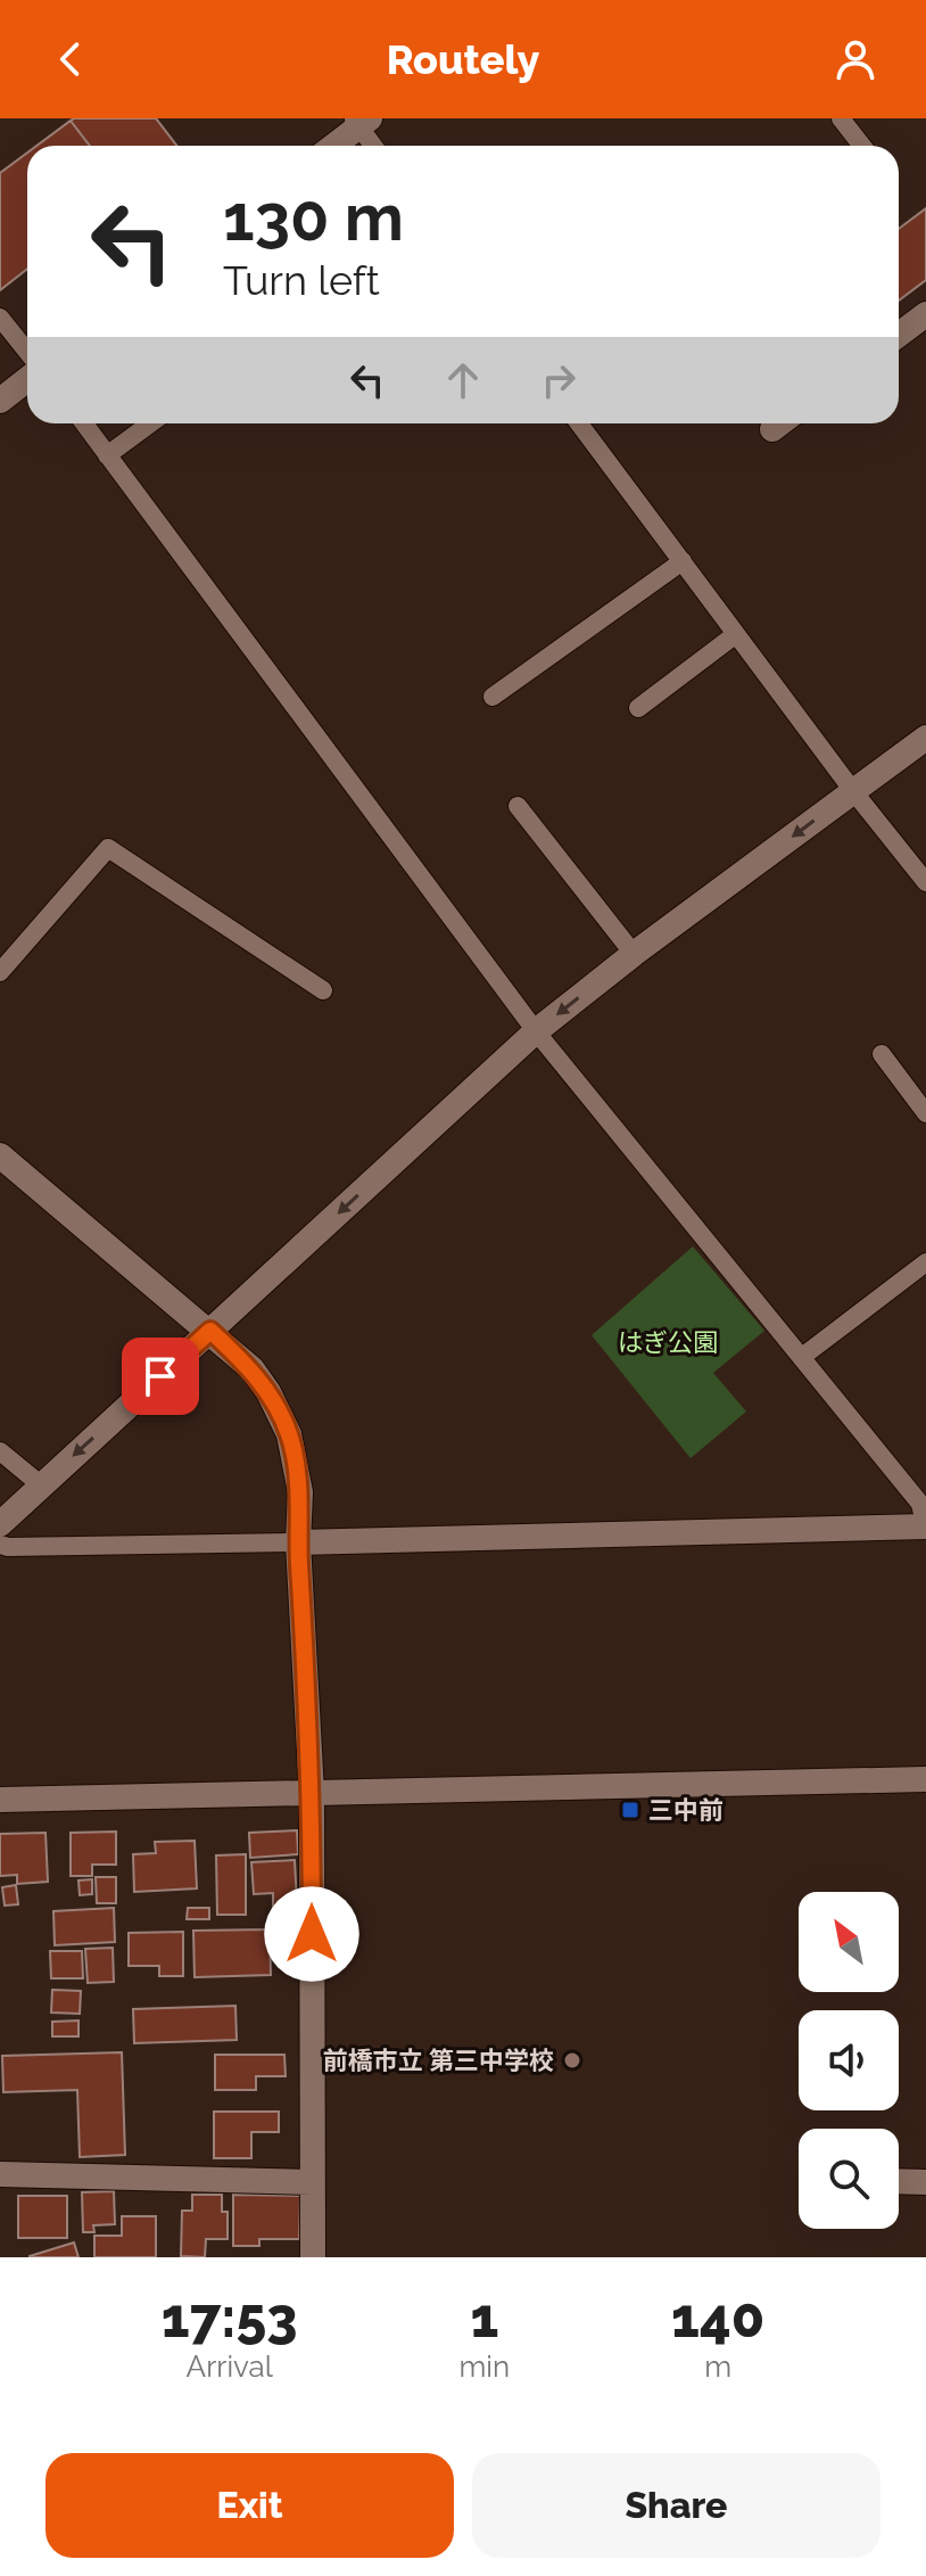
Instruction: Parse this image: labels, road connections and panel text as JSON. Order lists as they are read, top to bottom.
{
  "parks": ["はぎ公園"],
  "places": {
    "transit": ["三中前"],
    "other": ["前橋市立 第三中学校"]
  },
  "north": "top left",
  "page": {
    "header": "Routely",
    "turn": ["130 m", "Turn left"],
    "eta": [
      "17:53",
      "Arrival",
      "1",
      "min",
      "140",
      "m"
    ],
    "buttons": ["Exit", "Share"]
  }
}
